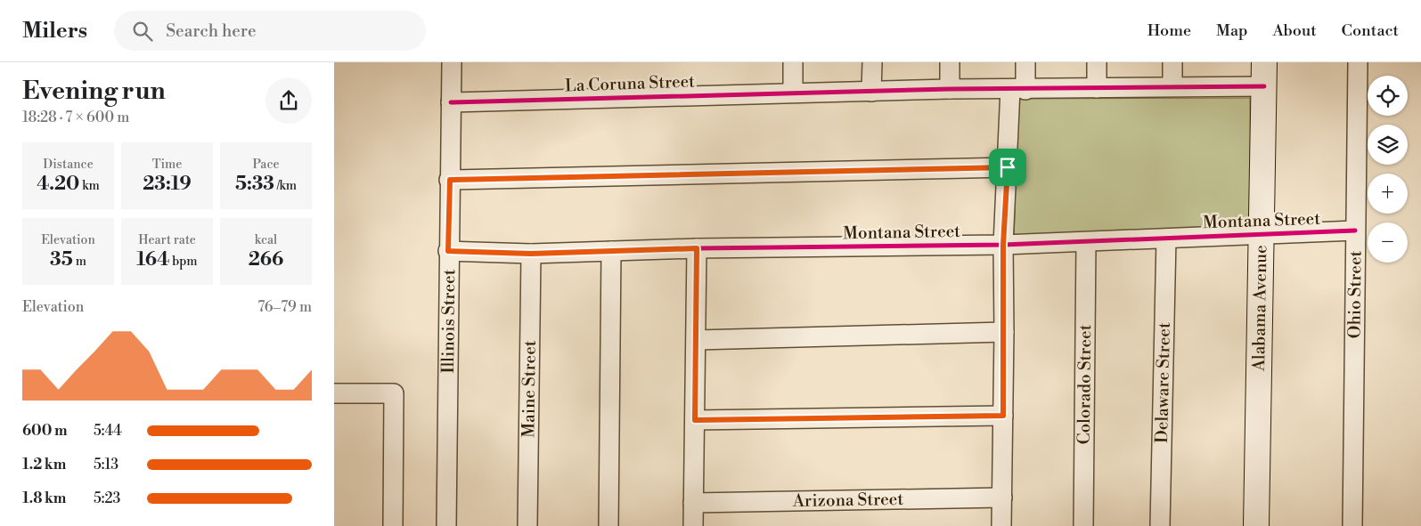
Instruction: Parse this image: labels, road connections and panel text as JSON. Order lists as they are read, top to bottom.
{
  "streets": {
    "street": [
      "La Coruna Street",
      "Montana Street",
      "Ohio Street",
      "Alabama Avenue",
      "Illinois Street",
      "Delaware Street",
      "Colorado Street",
      "Maine Street",
      "Arizona Street"
    ]
  },
  "crossings": [
    ["La Coruna Street", "Alabama Avenue"],
    ["La Coruna Street", "Illinois Street"],
    ["Montana Street", "Ohio Street"],
    ["Montana Street", "Alabama Avenue"],
    ["Montana Street", "Illinois Street"],
    ["Montana Street", "Delaware Street"],
    ["Montana Street", "Colorado Street"],
    ["Montana Street", "Maine Street"]
  ],
  "page": {
    "header": "Milers",
    "search": "Search here",
    "nav": [
      "Home",
      "Map",
      "About",
      "Contact"
    ],
    "heading": ["Evening run", "18:28 · 7 × 600 m"],
    "map_buttons": ["+", "−"],
    "stats": [
      ["Distance", "4.20 km"],
      ["Time", "23:19"],
      ["Pace", "5:33 /km"],
      ["Elevation", "35 m"],
      ["Heart rate", "164 bpm"],
      ["kcal", "266"]
    ],
    "chart": ["Elevation", "76–79 m"],
    "list": [
      {
        "name": "600 m",
        "note": "5:44"
      },
      {
        "name": "1.2 km",
        "note": "5:13"
      },
      {
        "name": "1.8 km",
        "note": "5:23"
      }
    ]
  }
}
